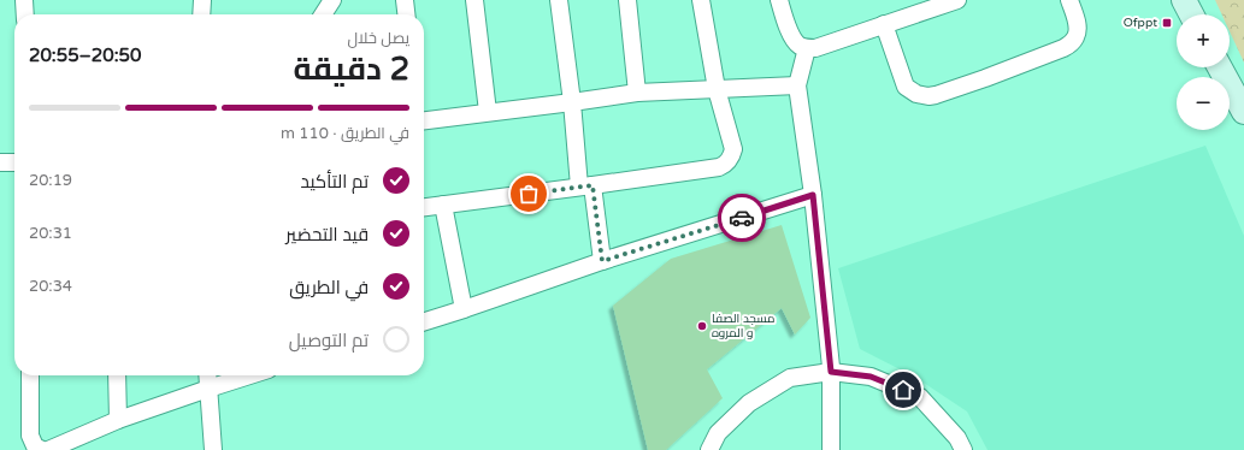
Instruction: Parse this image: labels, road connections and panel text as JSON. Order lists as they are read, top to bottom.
{
  "places": {
    "transit": ["Ofppt"],
    "other": ["مسجد الصفا و المروه"]
  },
  "page": {
    "map_buttons": ["+", "−"],
    "heading": ["2 دقيقة", "يصل خلال", "20:50–20:55"],
    "bar": "في الطريق · 110 m",
    "list": [
      ["تم التأكيد", "20:19"],
      ["قيد التحضير", "20:31"],
      ["في الطريق", "20:34"],
      "تم التوصيل"
    ]
  }
}
